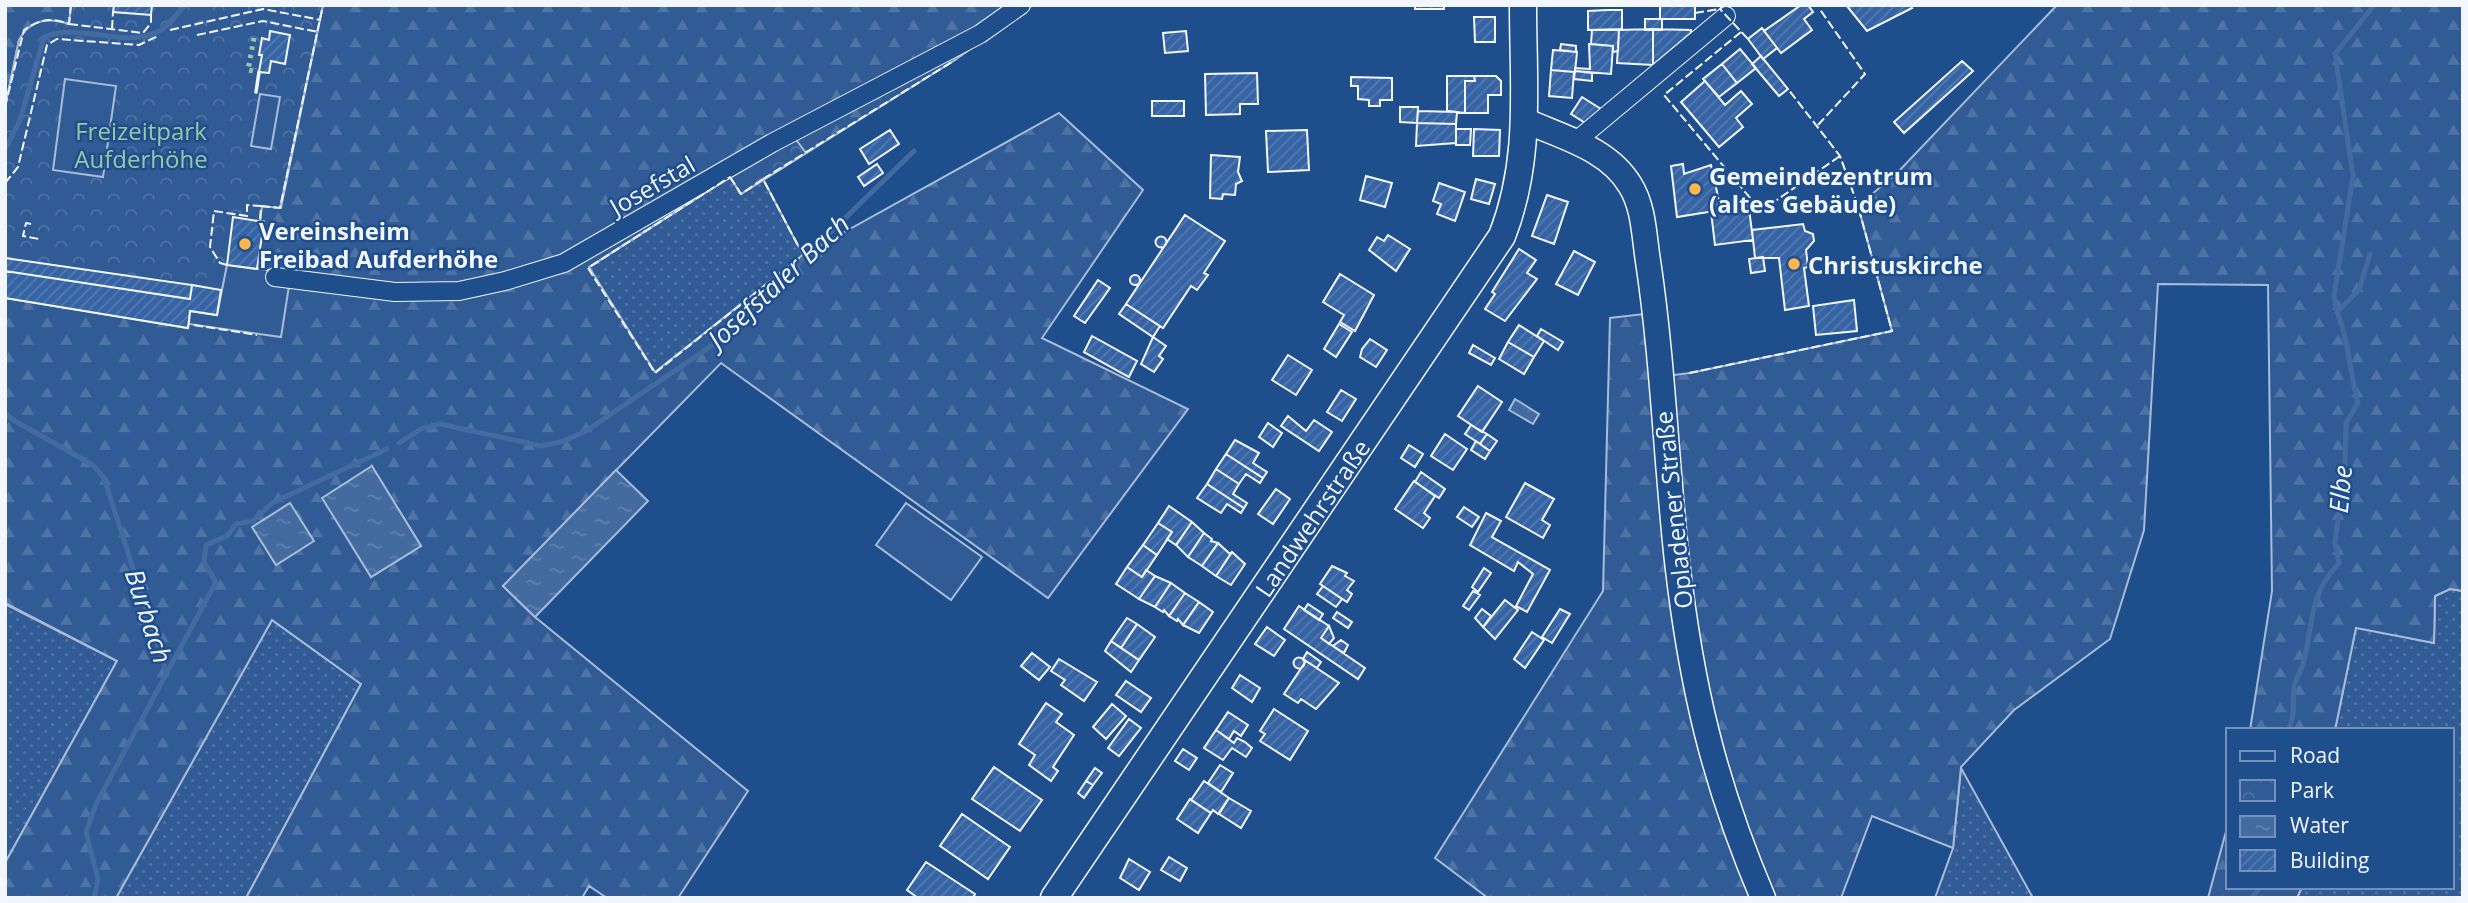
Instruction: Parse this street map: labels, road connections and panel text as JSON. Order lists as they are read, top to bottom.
{
  "streets": {
    "main road": ["Opladener Straße", "Landwehrstraße"],
    "street": ["Josefstal"]
  },
  "crossings": [
    ["Opladener Straße", "Landwehrstraße"]
  ],
  "water": ["Josefstaler Bach", "Elbe", "Burbach"],
  "parks": ["Freizeitpark Aufderhöhe"],
  "places": ["Gemeindezentrum (altes Gebäude)", "Vereinsheim Freibad Aufderhöhe", "Christuskirche"],
  "legend": [
    "Road",
    "Park",
    "Water",
    "Building"
  ]
}
